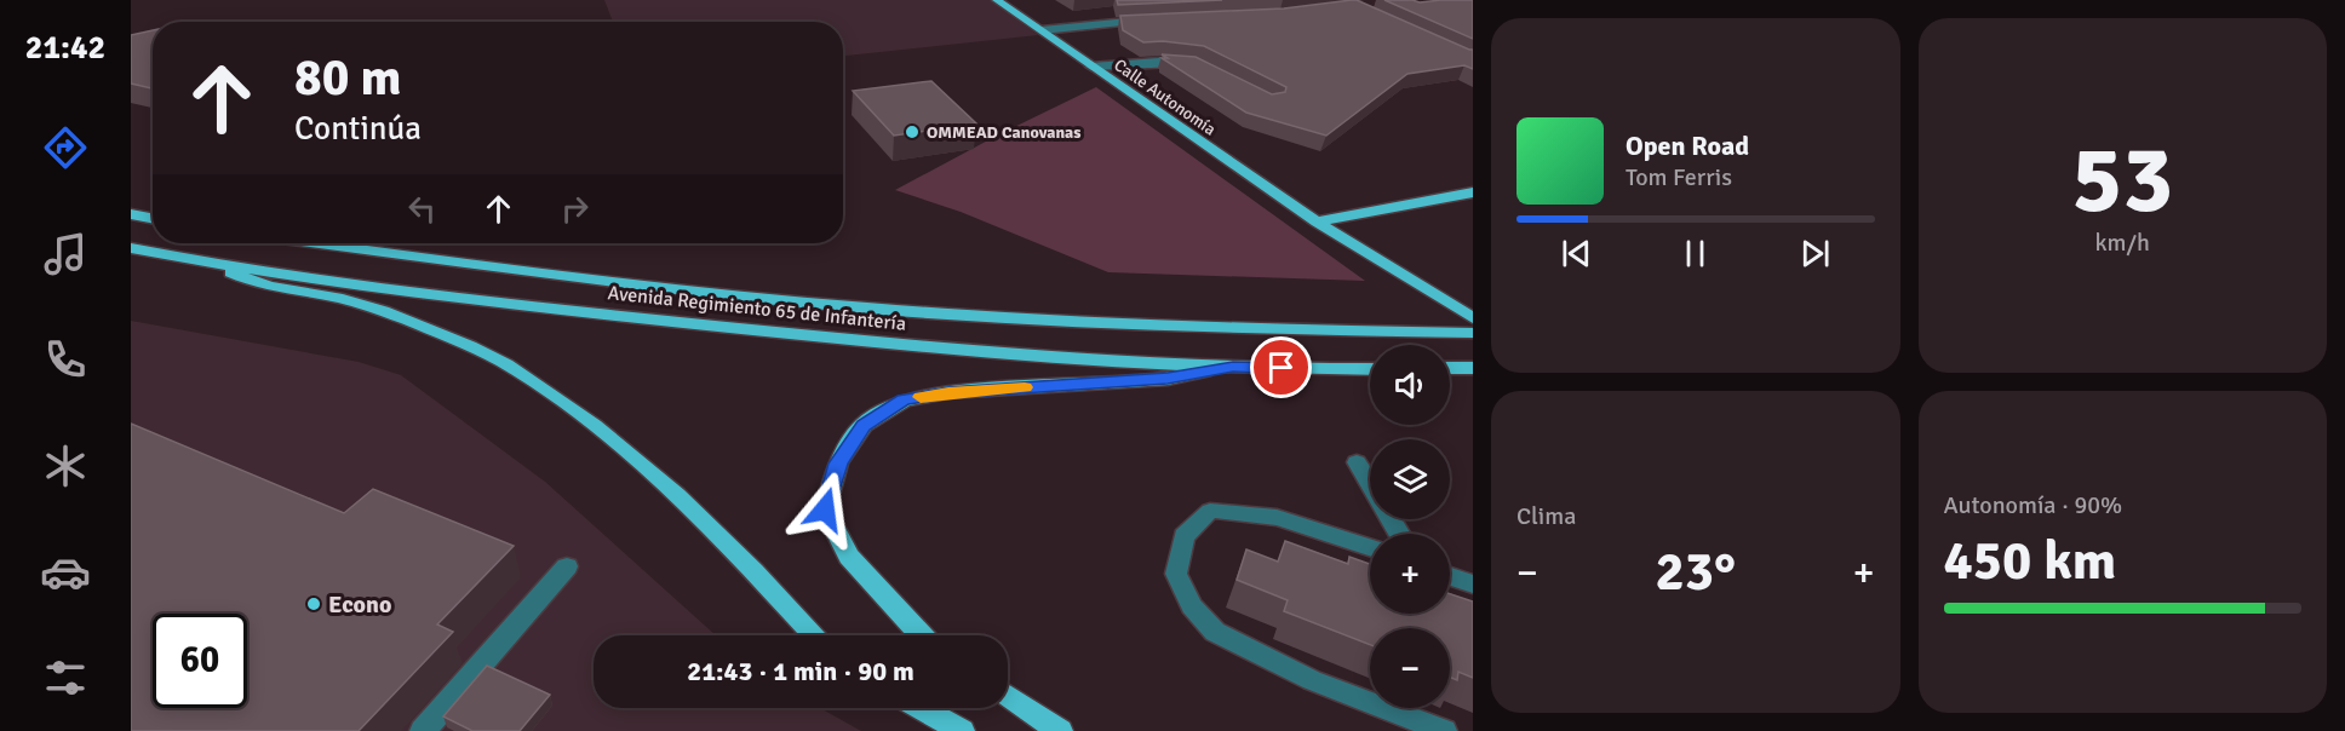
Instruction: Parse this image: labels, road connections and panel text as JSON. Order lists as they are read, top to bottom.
{
  "streets": {
    "main road": ["Calle Autonomía", "Avenida Regimiento 65 de Infantería"]
  },
  "places": ["OMMEAD Canovanas", "Econo"],
  "page": {
    "tabs": "21:42",
    "tile": [
      ["53", "km/h"],
      "Clima",
      ["Autonomía · 90%", "450 km"]
    ],
    "turn": ["80 m", "Continúa"],
    "song": ["Open Road", "Tom Ferris"],
    "map_buttons": ["+", "−"],
    "heat": ["−", "23°", "+"],
    "limit": "60",
    "trip": "21:43 · 1 min · 90 m"
  }
}
